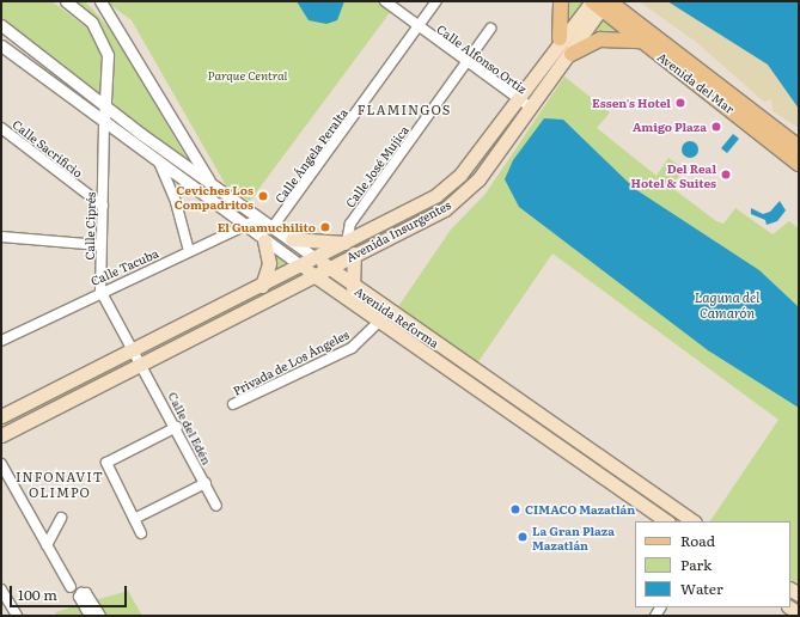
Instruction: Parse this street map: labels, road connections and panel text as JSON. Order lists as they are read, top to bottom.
{
  "streets": {
    "main road": ["Avenida del Mar", "Avenida Insurgentes", "Avenida Reforma"],
    "street": [
      "Calle Alfonso Ortiz",
      "Calle Sacrificio",
      "Calle Ángela Peralta",
      "Calle José Mujica",
      "Calle Ciprés",
      "Calle Tacuba",
      "Privada de Los Ángeles",
      "Calle del Edén"
    ]
  },
  "crossings": [
    ["Calle Alfonso Ortiz", "Calle Ángela Peralta"],
    ["Calle Alfonso Ortiz", "Calle José Mujica"],
    ["Calle Alfonso Ortiz", "Avenida Insurgentes"],
    ["Avenida del Mar", "Avenida Insurgentes"],
    ["Calle Sacrificio", "Calle Ciprés"],
    ["Calle Ángela Peralta", "Avenida Reforma"],
    ["Calle José Mujica", "Avenida Insurgentes"],
    ["Calle Ciprés", "Calle Tacuba"],
    ["Calle Ciprés", "Avenida Reforma"],
    ["Avenida Insurgentes", "Avenida Reforma"],
    ["Avenida Insurgentes", "Calle del Edén"],
    ["Calle Tacuba", "Avenida Reforma"],
    ["Avenida Reforma", "Privada de Los Ángeles"]
  ],
  "districts": ["FLAMINGOS", "INFONAVIT OLIMPO"],
  "water": ["Laguna del Camarón"],
  "parks": ["Parque Central"],
  "places": [
    "Essen's Hotel",
    "Amigo Plaza",
    "Del Real Hotel & Suites",
    "Ceviches Los Compadritos",
    "El Guamuchilito",
    "CIMACO Mazatlán",
    "La Gran Plaza Mazatlán"
  ],
  "legend": ["Road", "Park", "Water"],
  "scale_bar": "100 m"
}
